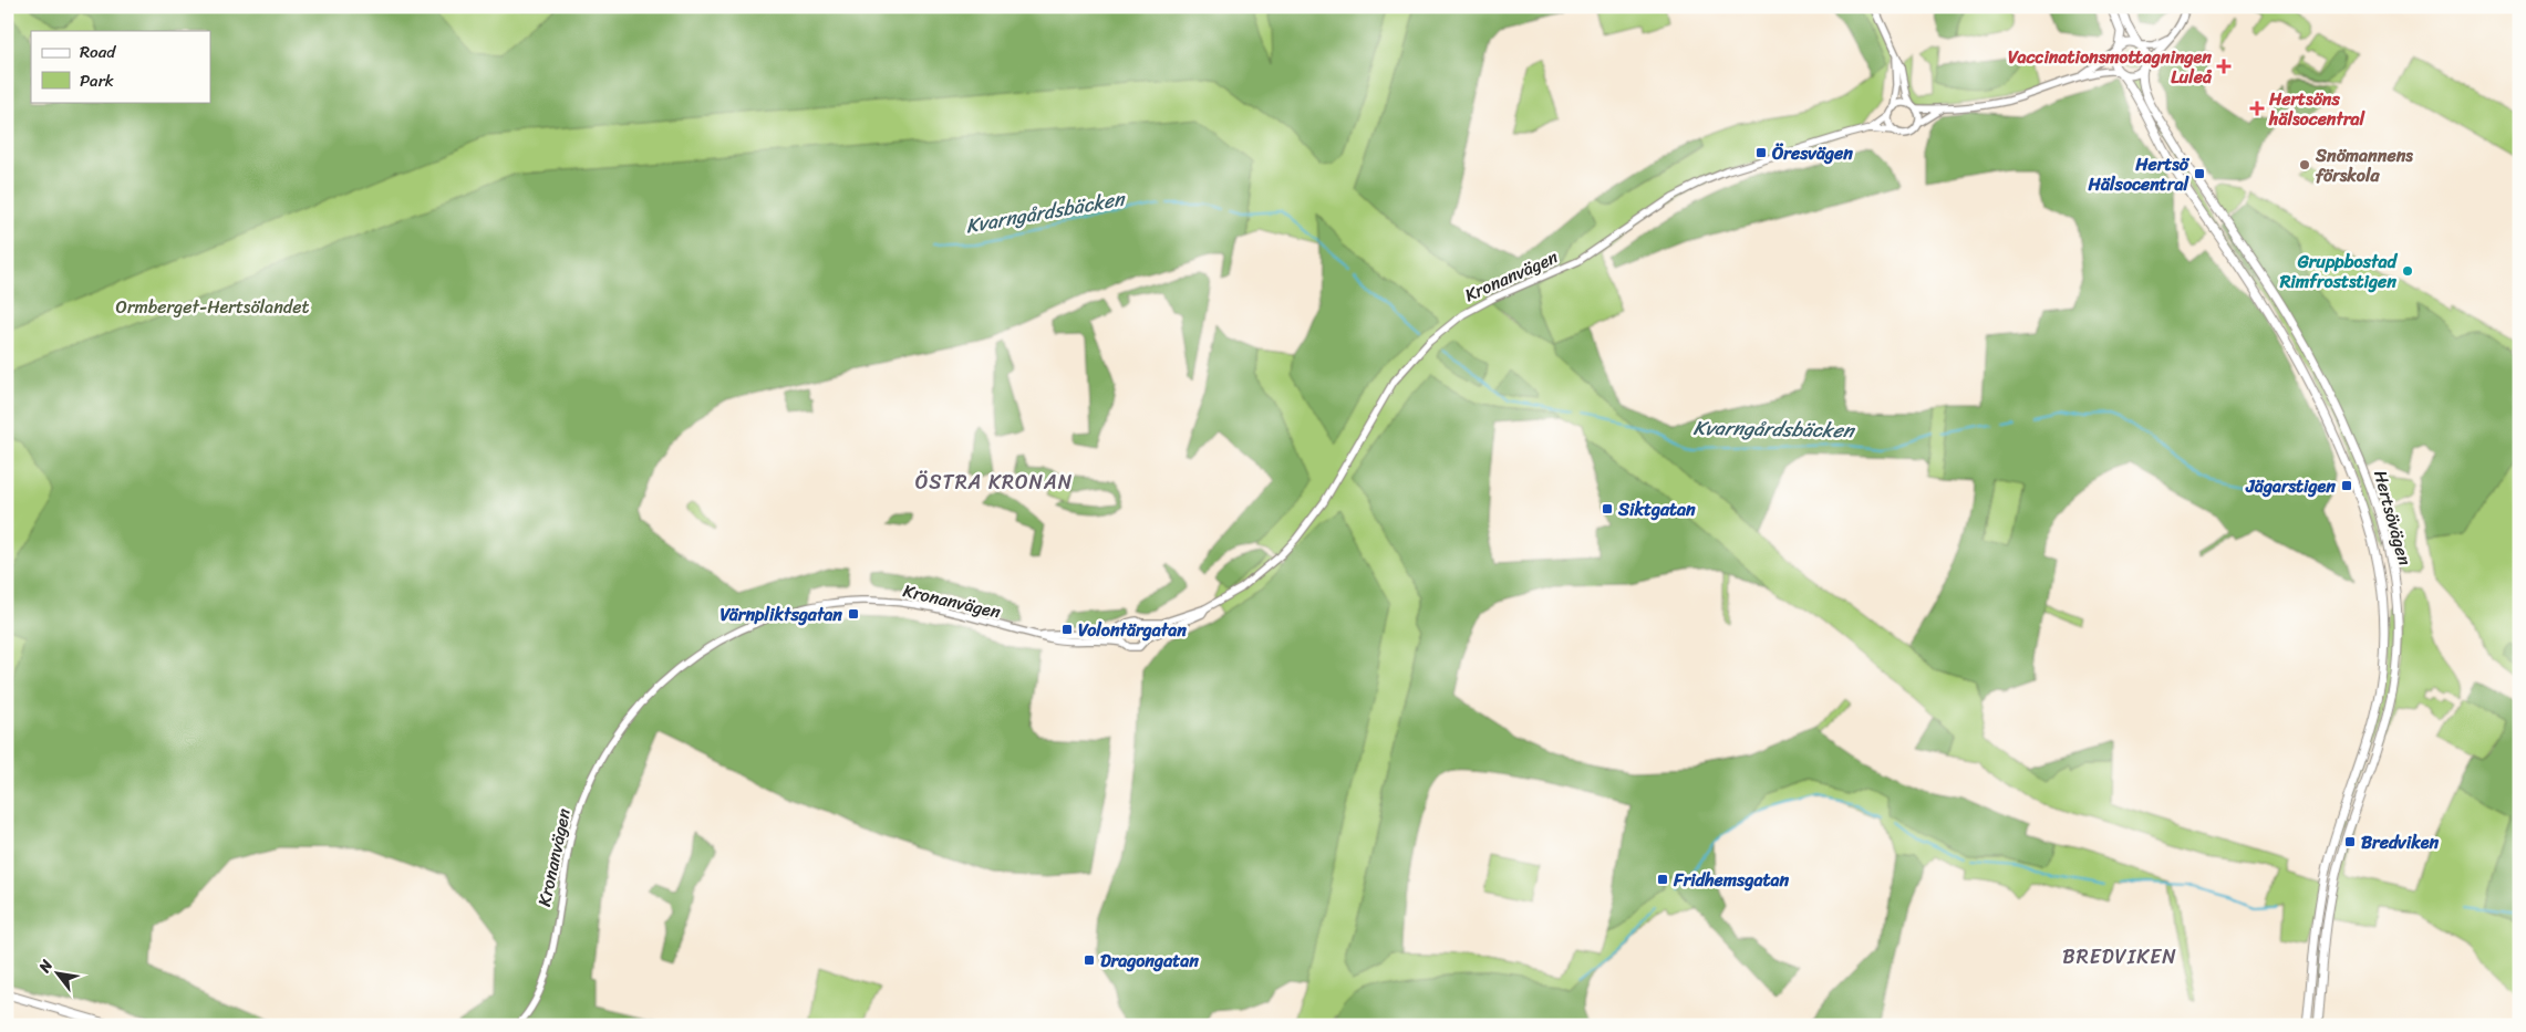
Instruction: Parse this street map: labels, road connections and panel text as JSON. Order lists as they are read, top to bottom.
{
  "streets": {
    "main road": ["Hertsövägen"],
    "street": ["Kronanvägen"]
  },
  "districts": ["ÖSTRA KRONAN", "BREDVIKEN"],
  "water": ["Kvarngårdsbäcken"],
  "parks": ["Ormberget-Hertsölandet"],
  "places": {
    "health": ["Vaccinationsmottagningen Luleå", "Hertsöns hälsocentral"],
    "transit": [
      "Öresvägen",
      "Hertsö Hälsocentral",
      "Jägarstigen",
      "Siktgatan",
      "Värnpliktsgatan",
      "Volontärgatan",
      "Bredviken",
      "Fridhemsgatan",
      "Dragongatan"
    ],
    "other": ["Snömannens förskola", "Gruppbostad Rimfroststigen"]
  },
  "legend": ["Road", "Park"],
  "north": "top left"
}
